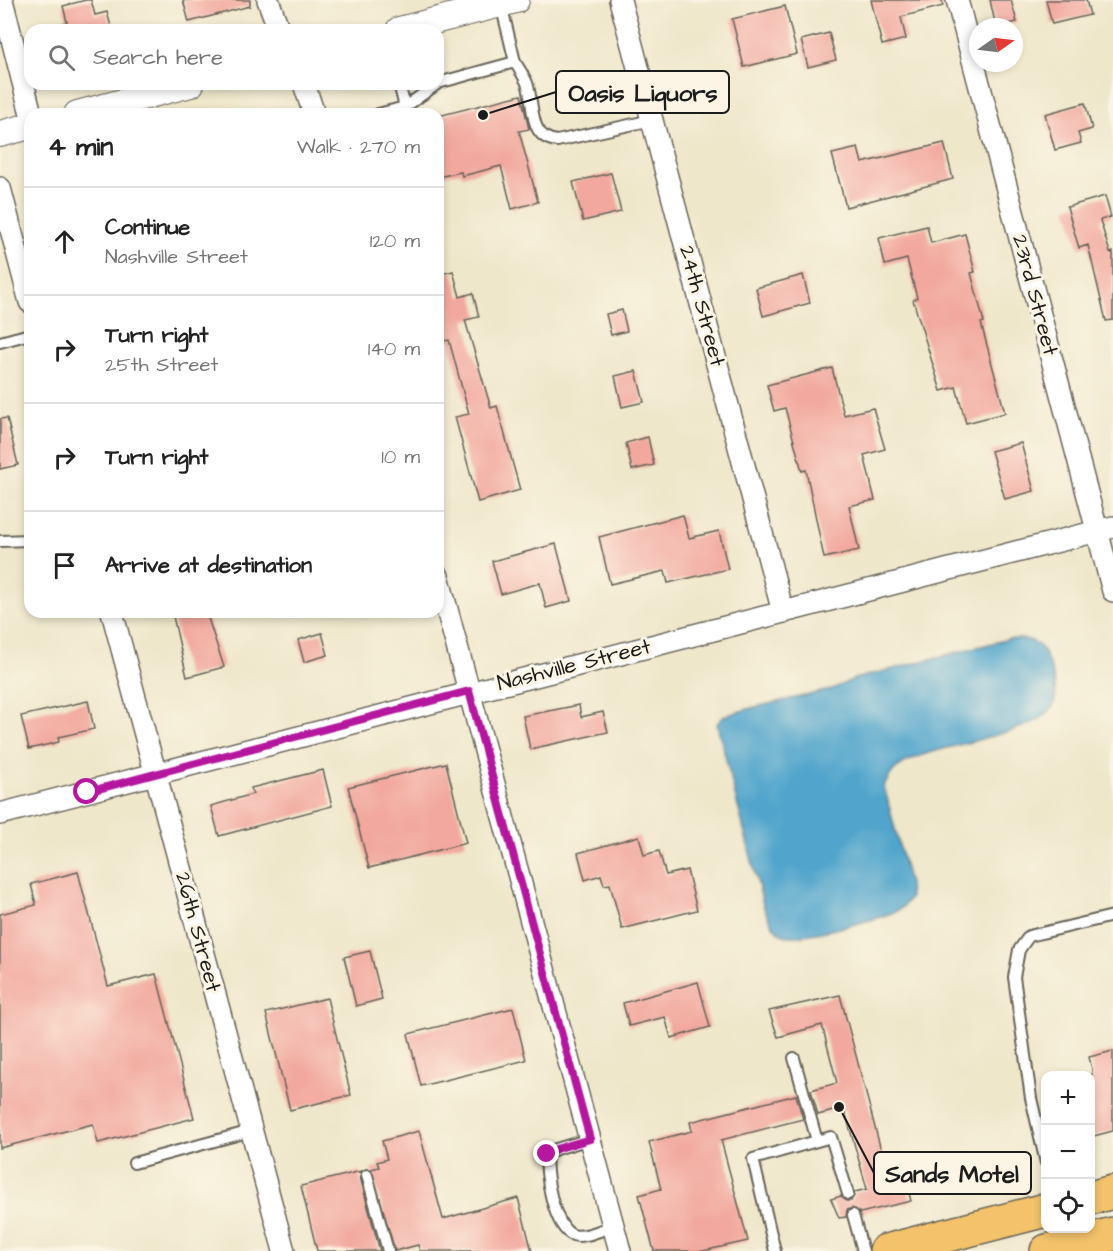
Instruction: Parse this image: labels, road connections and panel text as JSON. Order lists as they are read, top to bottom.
{
  "streets": {
    "street": [
      "23rd Street",
      "24th Street",
      "Nashville Street",
      "26th Street"
    ]
  },
  "crossings": [
    ["23rd Street", "Nashville Street"],
    ["24th Street", "Nashville Street"],
    ["Nashville Street", "26th Street"]
  ],
  "places": ["Oasis Liquors", "Sands Motel"],
  "north": "right",
  "page": {
    "search": "Search here",
    "heading": ["4 min", "Walk · 270 m"],
    "list": [
      ["Continue", "Nashville Street", "120 m"],
      ["Turn right", "25th Street", "140 m"],
      ["Turn right", "10 m"],
      "Arrive at destination"
    ],
    "map_buttons": ["+", "−"]
  }
}
